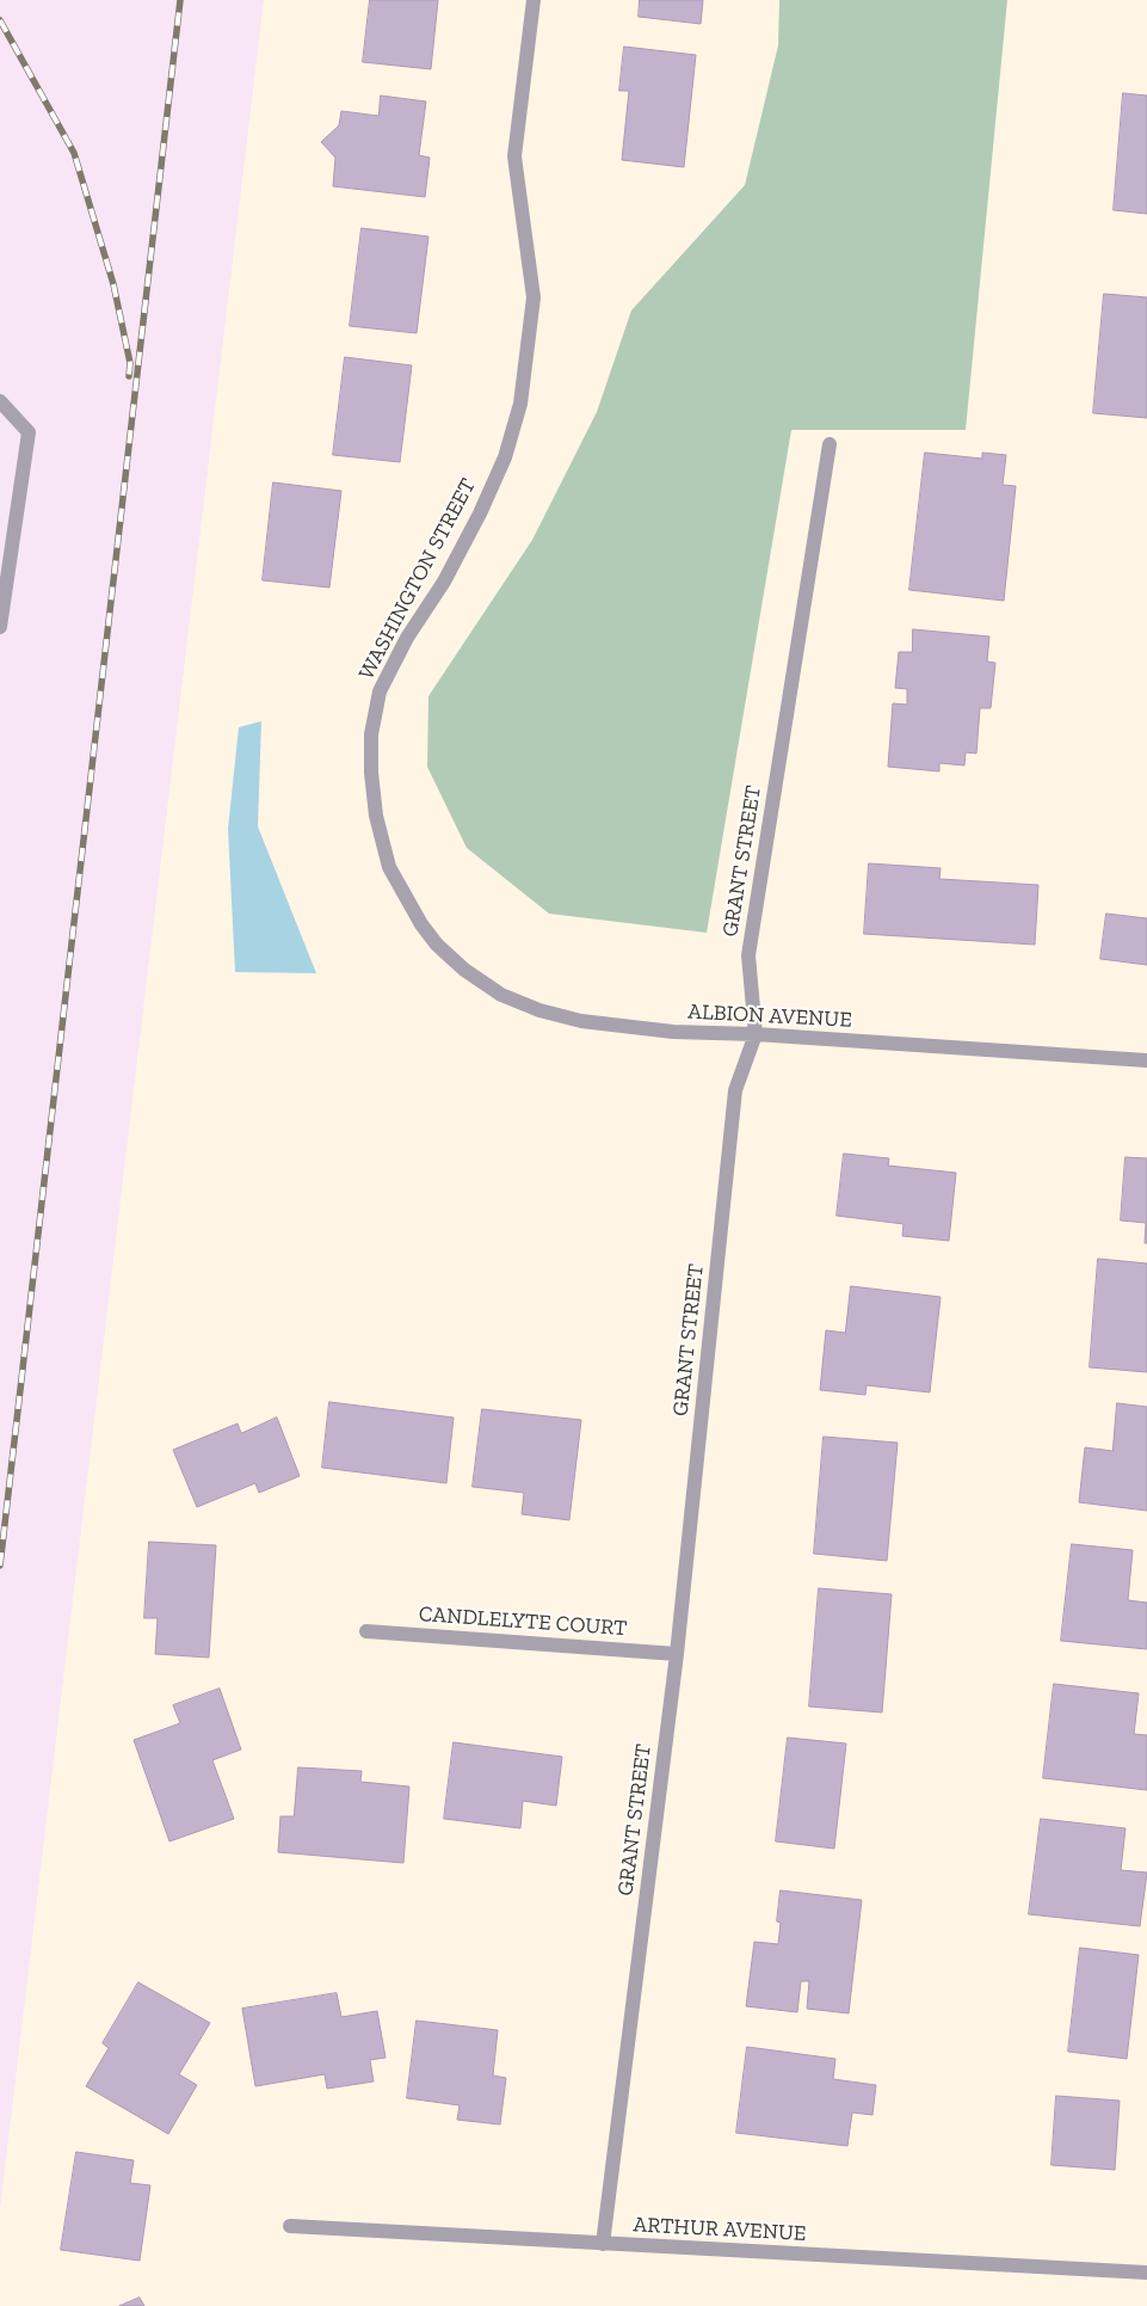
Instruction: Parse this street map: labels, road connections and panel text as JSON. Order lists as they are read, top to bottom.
{
  "streets": {
    "street": [
      "WASHINGTON STREET",
      "GRANT STREET",
      "ALBION AVENUE",
      "CANDLELYTE COURT",
      "ARTHUR AVENUE"
    ]
  },
  "crossings": [
    ["WASHINGTON STREET", "ALBION AVENUE"],
    ["GRANT STREET", "ALBION AVENUE"],
    ["GRANT STREET", "CANDLELYTE COURT"],
    ["GRANT STREET", "ARTHUR AVENUE"]
  ]
}
